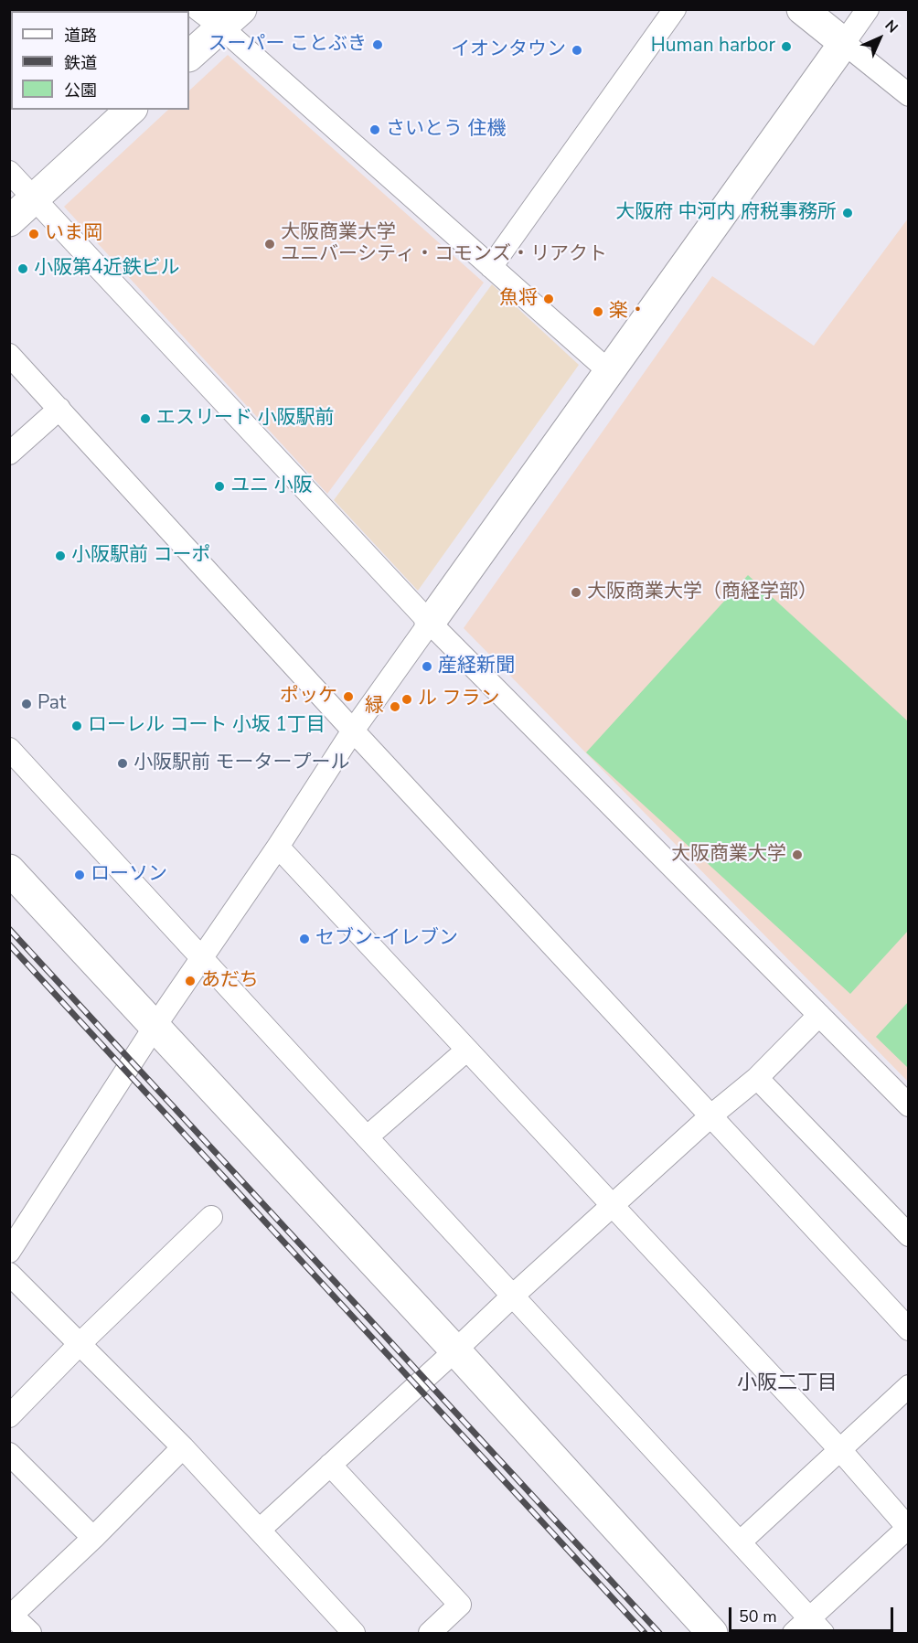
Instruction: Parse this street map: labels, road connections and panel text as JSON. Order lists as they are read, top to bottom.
{
  "districts": ["小阪二丁目"],
  "places": [
    "スーパー ことぶき",
    "Human harbor",
    "イオンタウン",
    "さいとう 住機",
    "大阪府 中河内 府税事務所",
    "いま岡",
    "大阪商業大学 ユニバーシティ・コモンズ・リアクト",
    "小阪第4近鉄ビル",
    "魚将",
    "楽・",
    "エスリード 小阪駅前",
    "ユニ 小阪",
    "小阪駅前 コーポ",
    "大阪商業大学（商経学部）",
    "産経新聞",
    "ポッケ",
    "ル フラン",
    "Pat",
    "緑",
    "ローレル コート 小坂 1丁目",
    "小阪駅前 モータープール",
    "大阪商業大学",
    "ローソン",
    "セブン-イレブン",
    "あだち"
  ],
  "legend": ["道路", "鉄道", "公園"],
  "scale_bar": "50 m",
  "north": "top right"
}
